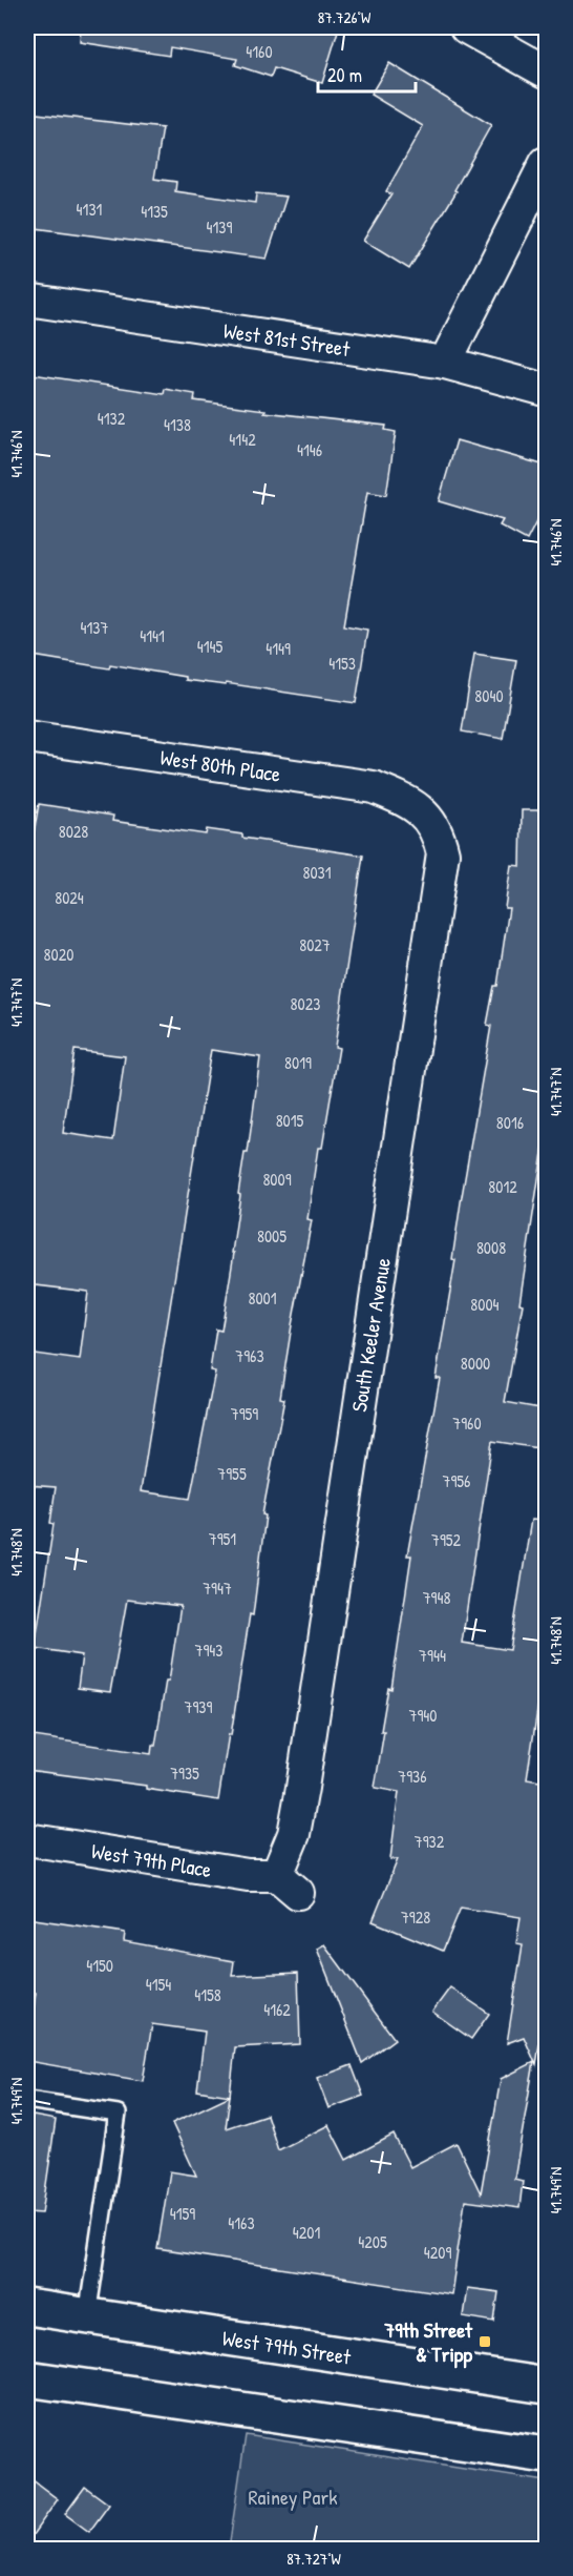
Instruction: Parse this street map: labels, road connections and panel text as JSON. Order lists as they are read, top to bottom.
{
  "streets": {
    "main road": ["West 79th Street"],
    "street": [
      "West 81st Street",
      "West 80th Place",
      "South Keeler Avenue",
      "West 79th Place"
    ]
  },
  "crossings": [
    ["West 80th Place", "South Keeler Avenue"],
    ["South Keeler Avenue", "West 79th Place"]
  ],
  "parks": ["Rainey Park"],
  "places": {
    "transit": ["79th Street & Tripp"]
  },
  "house_numbers": [
    "4160",
    "4131",
    "4135",
    "4139",
    "4132",
    "4138",
    "4142",
    "4146",
    "4137",
    "4141",
    "4145",
    "4149",
    "4153",
    "8040",
    "8028",
    "8031",
    "8024",
    "8027",
    "8020",
    "8023",
    "8019",
    "8015",
    "8016",
    "8009",
    "8012",
    "8005",
    "8008",
    "8001",
    "8004",
    "7963",
    "8000",
    "7959",
    "7960",
    "7955",
    "7956",
    "7951",
    "7952",
    "7947",
    "7948",
    "7943",
    "7944",
    "7939",
    "7940",
    "7935",
    "7936",
    "7932",
    "7928",
    "4150",
    "4154",
    "4158",
    "4162",
    "4159",
    "4163",
    "4201",
    "4205",
    "4209"
  ],
  "scale_bar": "20 m",
  "coordinates": [
    "87.726°W",
    "41.746°N",
    "41.747°N",
    "41.748°N",
    "41.749°N",
    "87.727°W"
  ]
}
